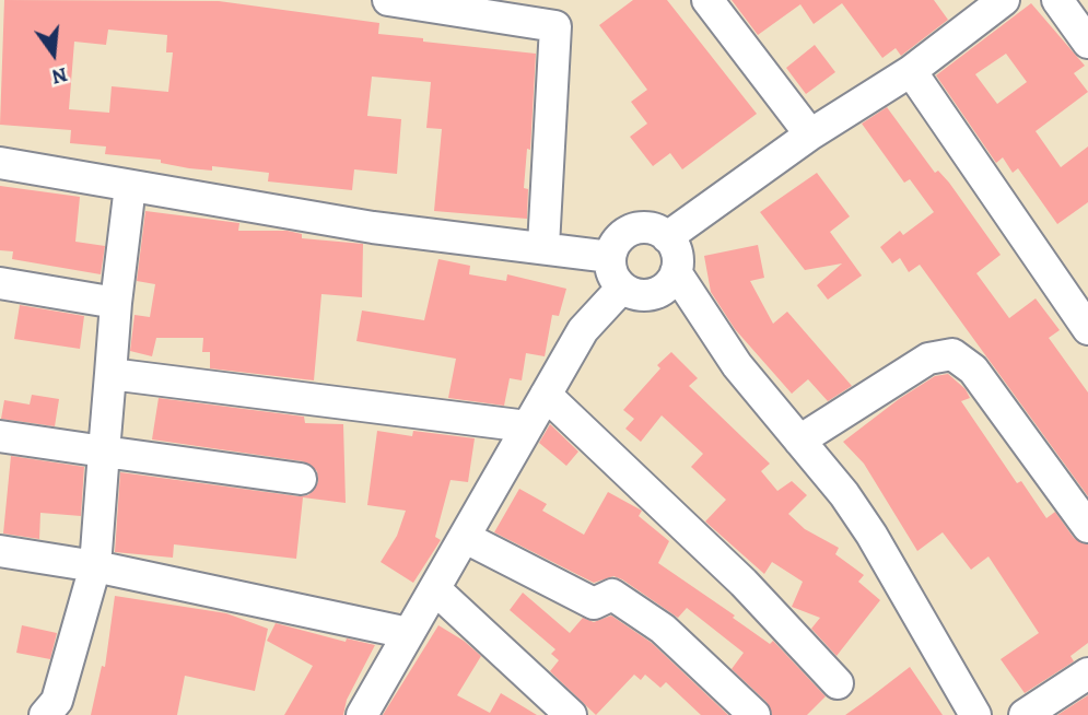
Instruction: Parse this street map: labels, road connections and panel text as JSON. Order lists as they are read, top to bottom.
{
  "north": "bottom"
}
